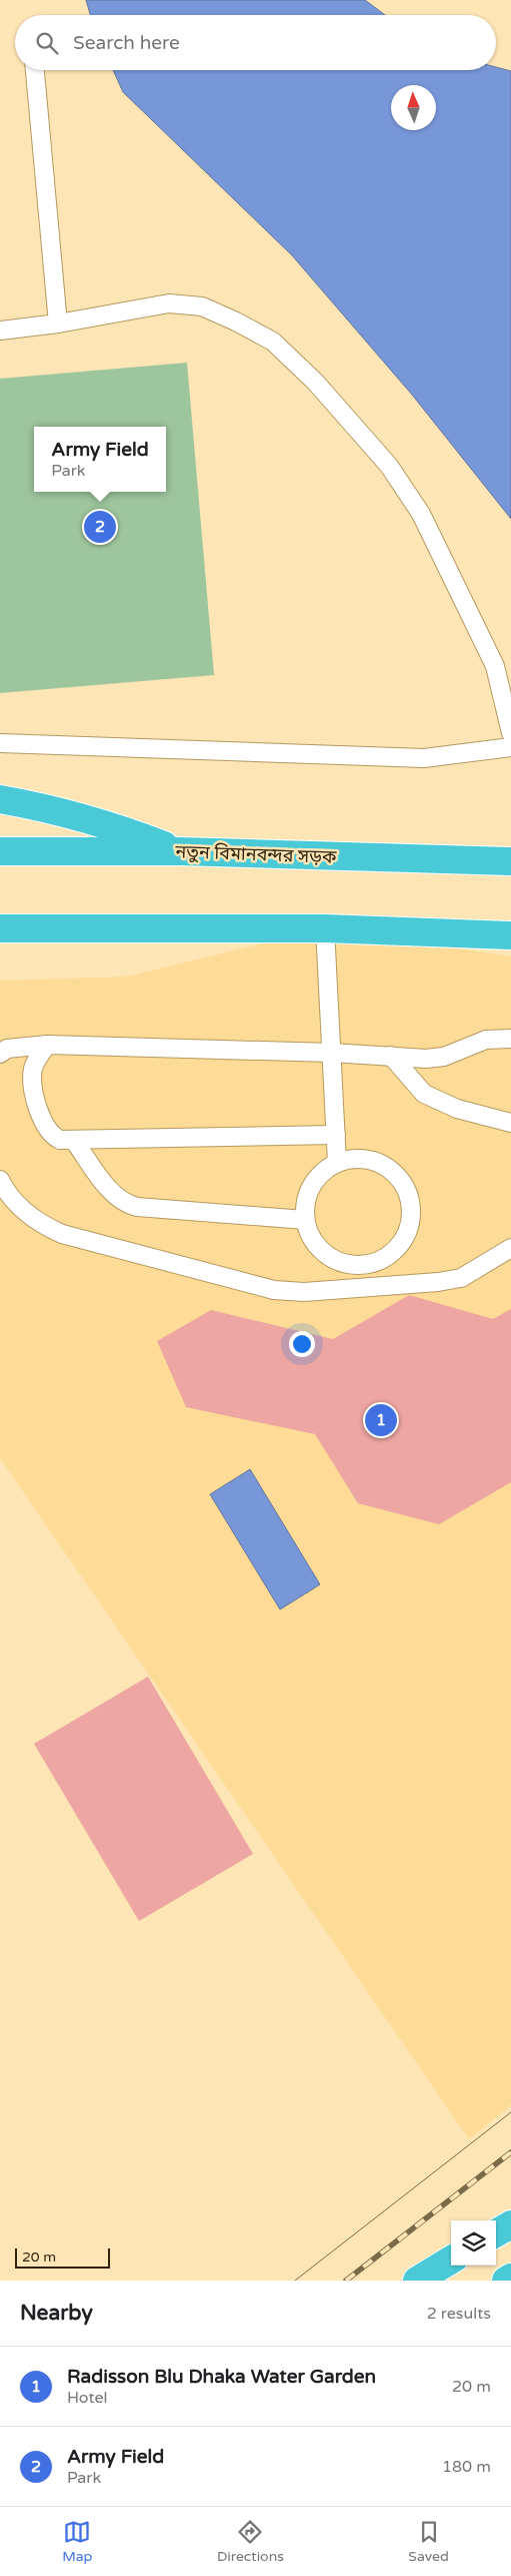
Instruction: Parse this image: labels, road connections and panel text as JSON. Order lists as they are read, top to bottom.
{
  "streets": {
    "highway": ["নতুন বিমানবন্দর সড়ক"]
  },
  "scale_bar": "20 m",
  "north": "top",
  "page": {
    "search": "Search here",
    "popup": ["Army Field", "Park"],
    "pins": ["2", "1"],
    "scale": "20 m",
    "heading": ["Nearby", "2 results"],
    "list": [
      {
        "mark": "1",
        "name": "Radisson Blu Dhaka Water Garden",
        "note": "Hotel",
        "value": "20 m"
      },
      {
        "mark": "2",
        "name": "Army Field",
        "note": "Park",
        "value": "180 m"
      }
    ],
    "nav": ["Map", "Directions", "Saved"]
  }
}
